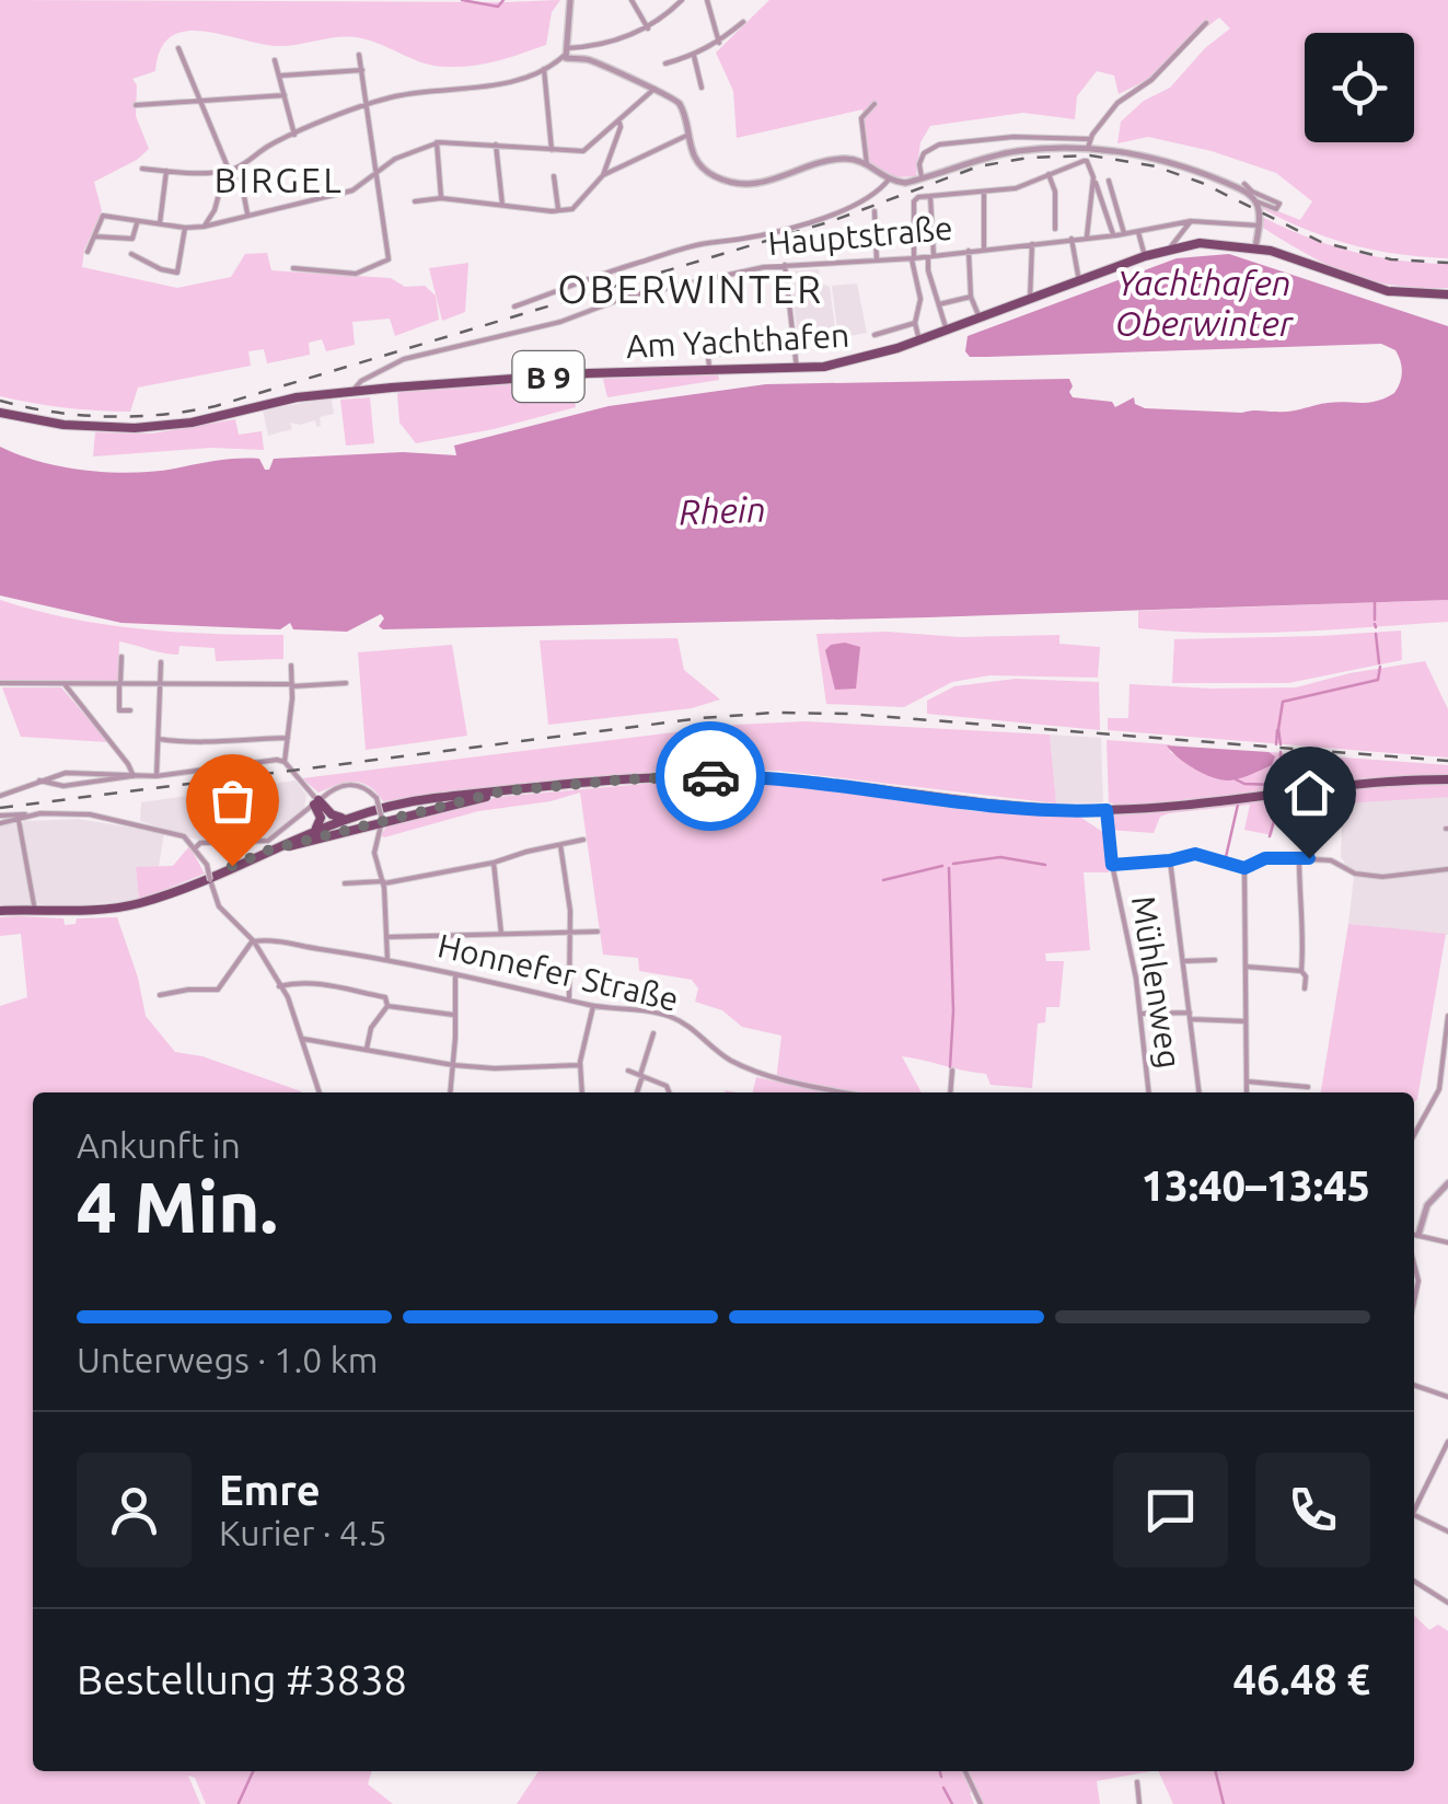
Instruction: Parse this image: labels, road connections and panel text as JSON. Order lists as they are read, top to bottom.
{
  "streets": {
    "main road": ["Am Yachthafen", "B 9"],
    "street": ["Hauptstraße", "Honnefer Straße", "Mühlenweg"]
  },
  "crossings": [
    ["Hauptstraße", "Am Yachthafen"],
    ["Hauptstraße", "B 9"],
    ["Am Yachthafen", "B 9"]
  ],
  "districts": ["BIRGEL", "OBERWINTER"],
  "water": ["Yachthafen Oberwinter", "Rhein"],
  "page": {
    "heading": ["4 Min.", "Ankunft in", "13:40–13:45"],
    "panel": [
      "Emre",
      "Kurier · 4.5",
      "Bestellung #3838",
      "46.48 €"
    ],
    "bar": "Unterwegs · 1.0 km"
  }
}
